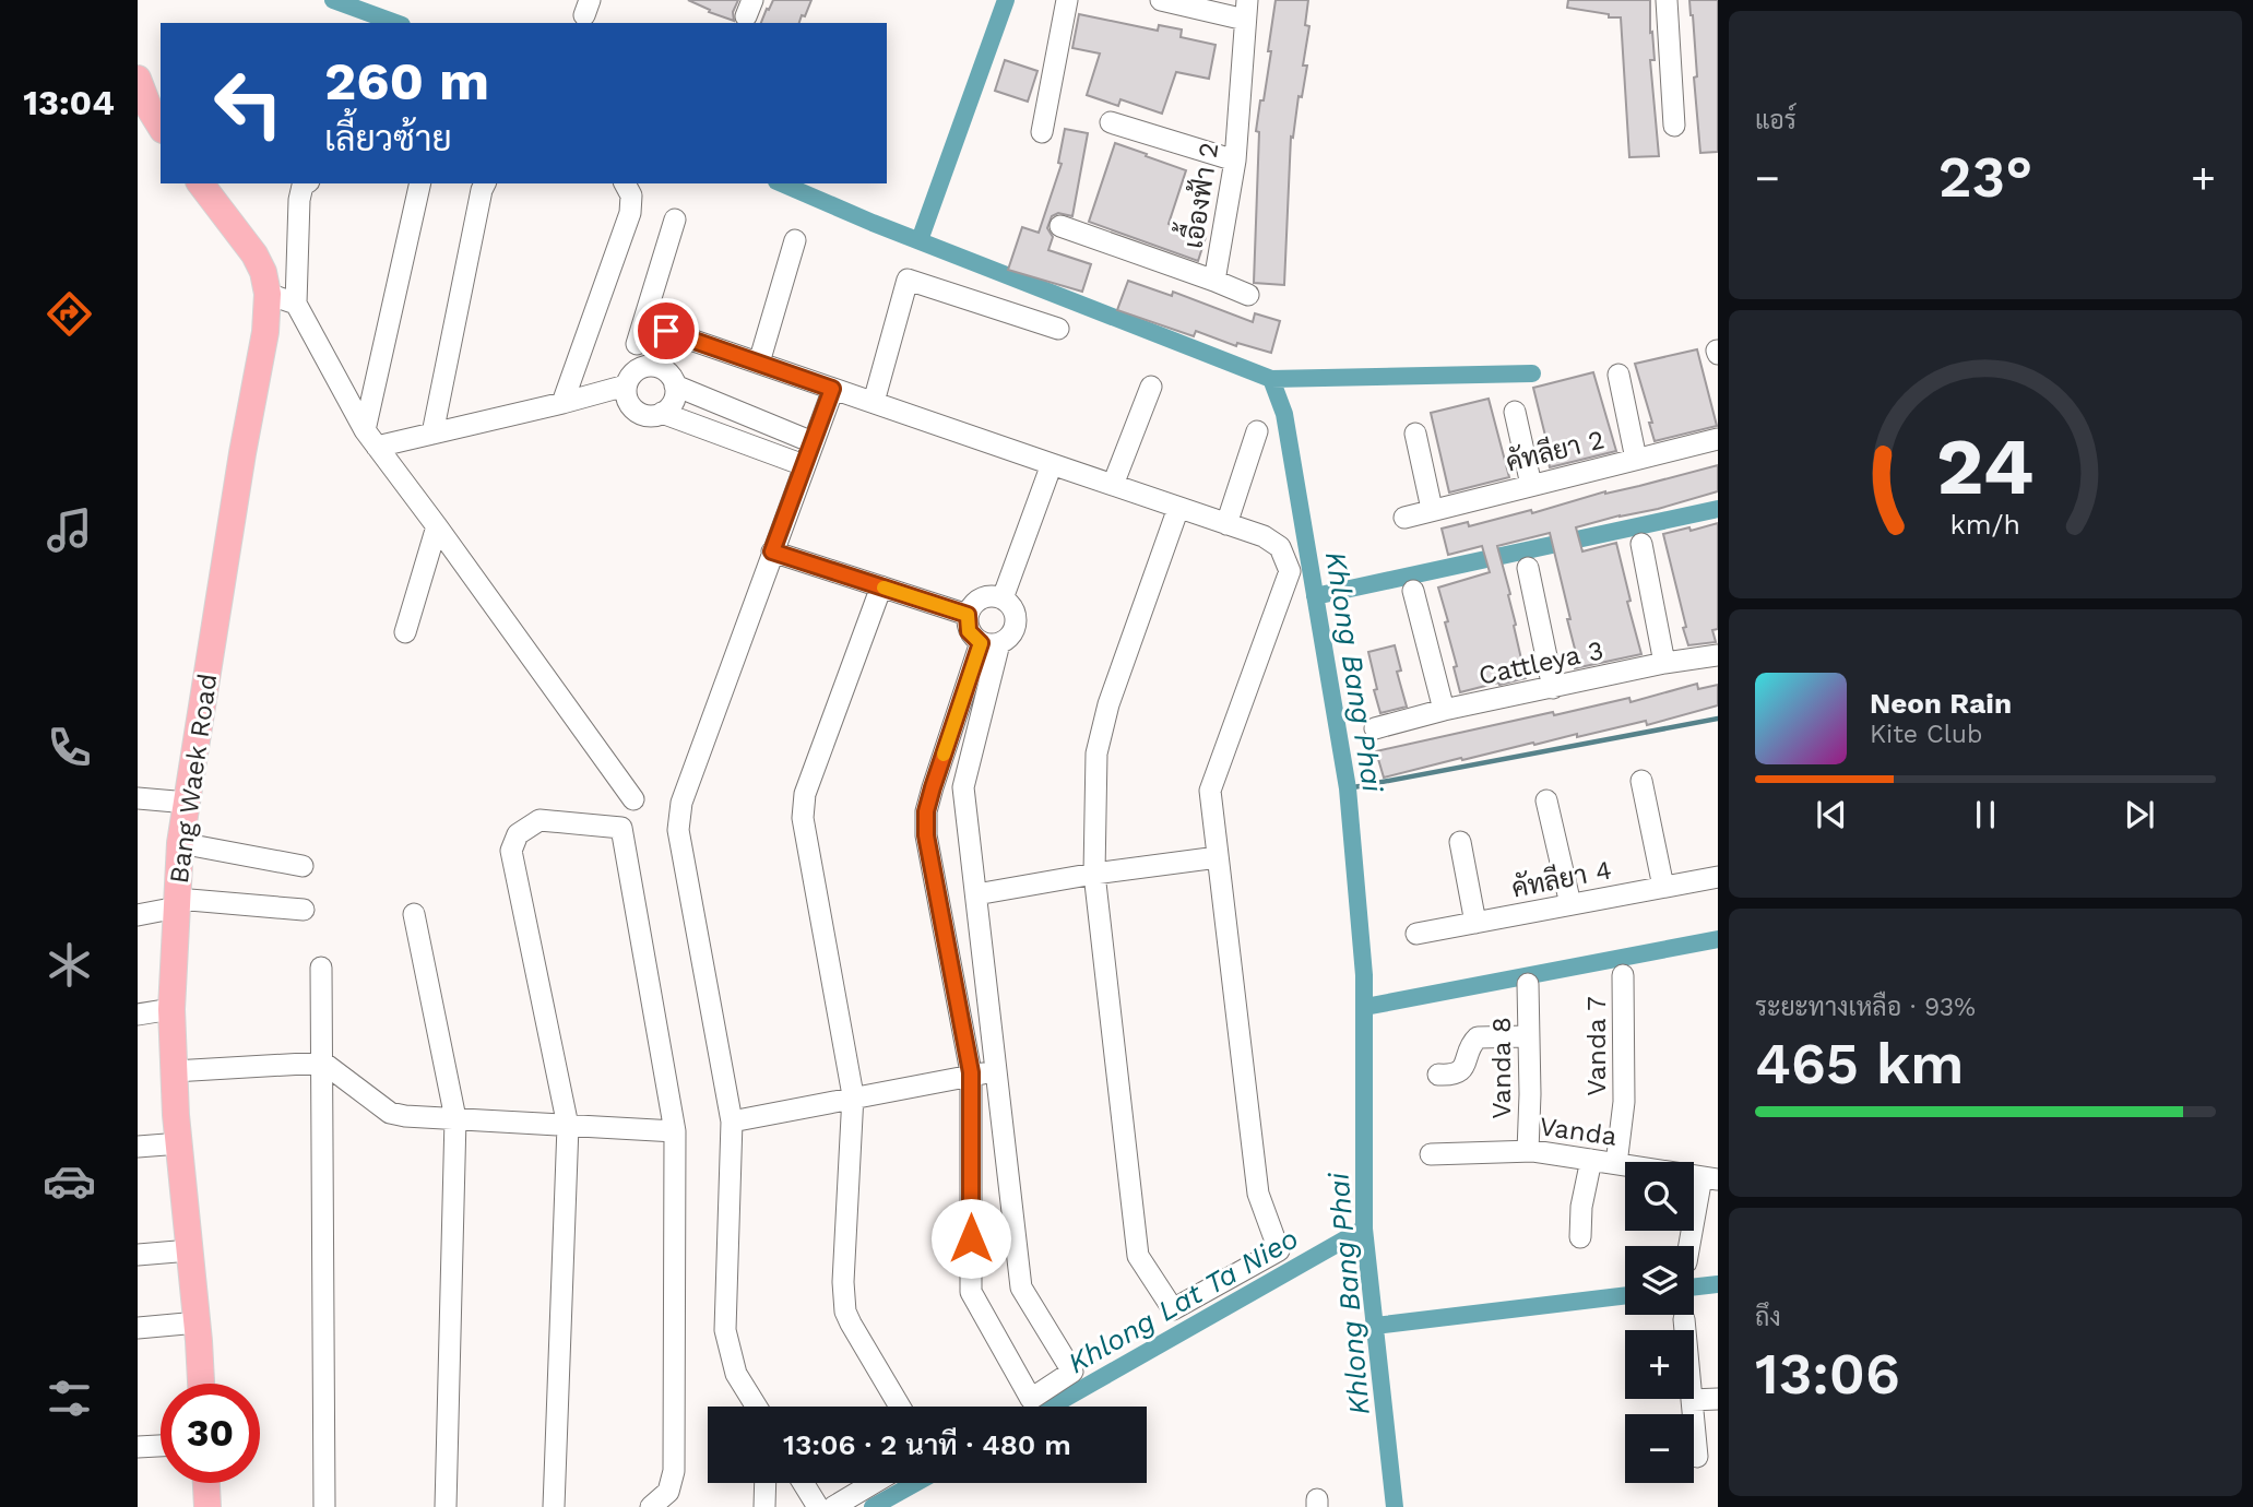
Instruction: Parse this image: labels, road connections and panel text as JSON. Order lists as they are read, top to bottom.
{
  "streets": {
    "main road": ["Bang Waek Road"],
    "street": [
      "เอื้องฟ้า 2",
      "คัทลียา 2",
      "Cattleya 3",
      "คัทลียา 4",
      "Vanda 7",
      "Vanda 8",
      "Vanda"
    ]
  },
  "crossings": [
    ["Vanda 7", "Vanda"],
    ["Vanda 8", "Vanda"]
  ],
  "water": ["Khlong Bang Phai", "Khlong Lat Ta Nieo"],
  "page": {
    "tabs": "13:04",
    "tile": [
      "แอร์",
      ["ระยะทางเหลือ · 93%", "465 km"],
      ["ถึง", "13:06"]
    ],
    "turn": ["260 m", "เลี้ยวซ้าย"],
    "heat": ["−", "23°", "+"],
    "song": ["Neon Rain", "Kite Club"],
    "map_buttons": ["+", "−"],
    "limit": "30",
    "trip": "13:06 · 2 นาที · 480 m",
    "gauge": ["24", "km/h"]
  }
}
